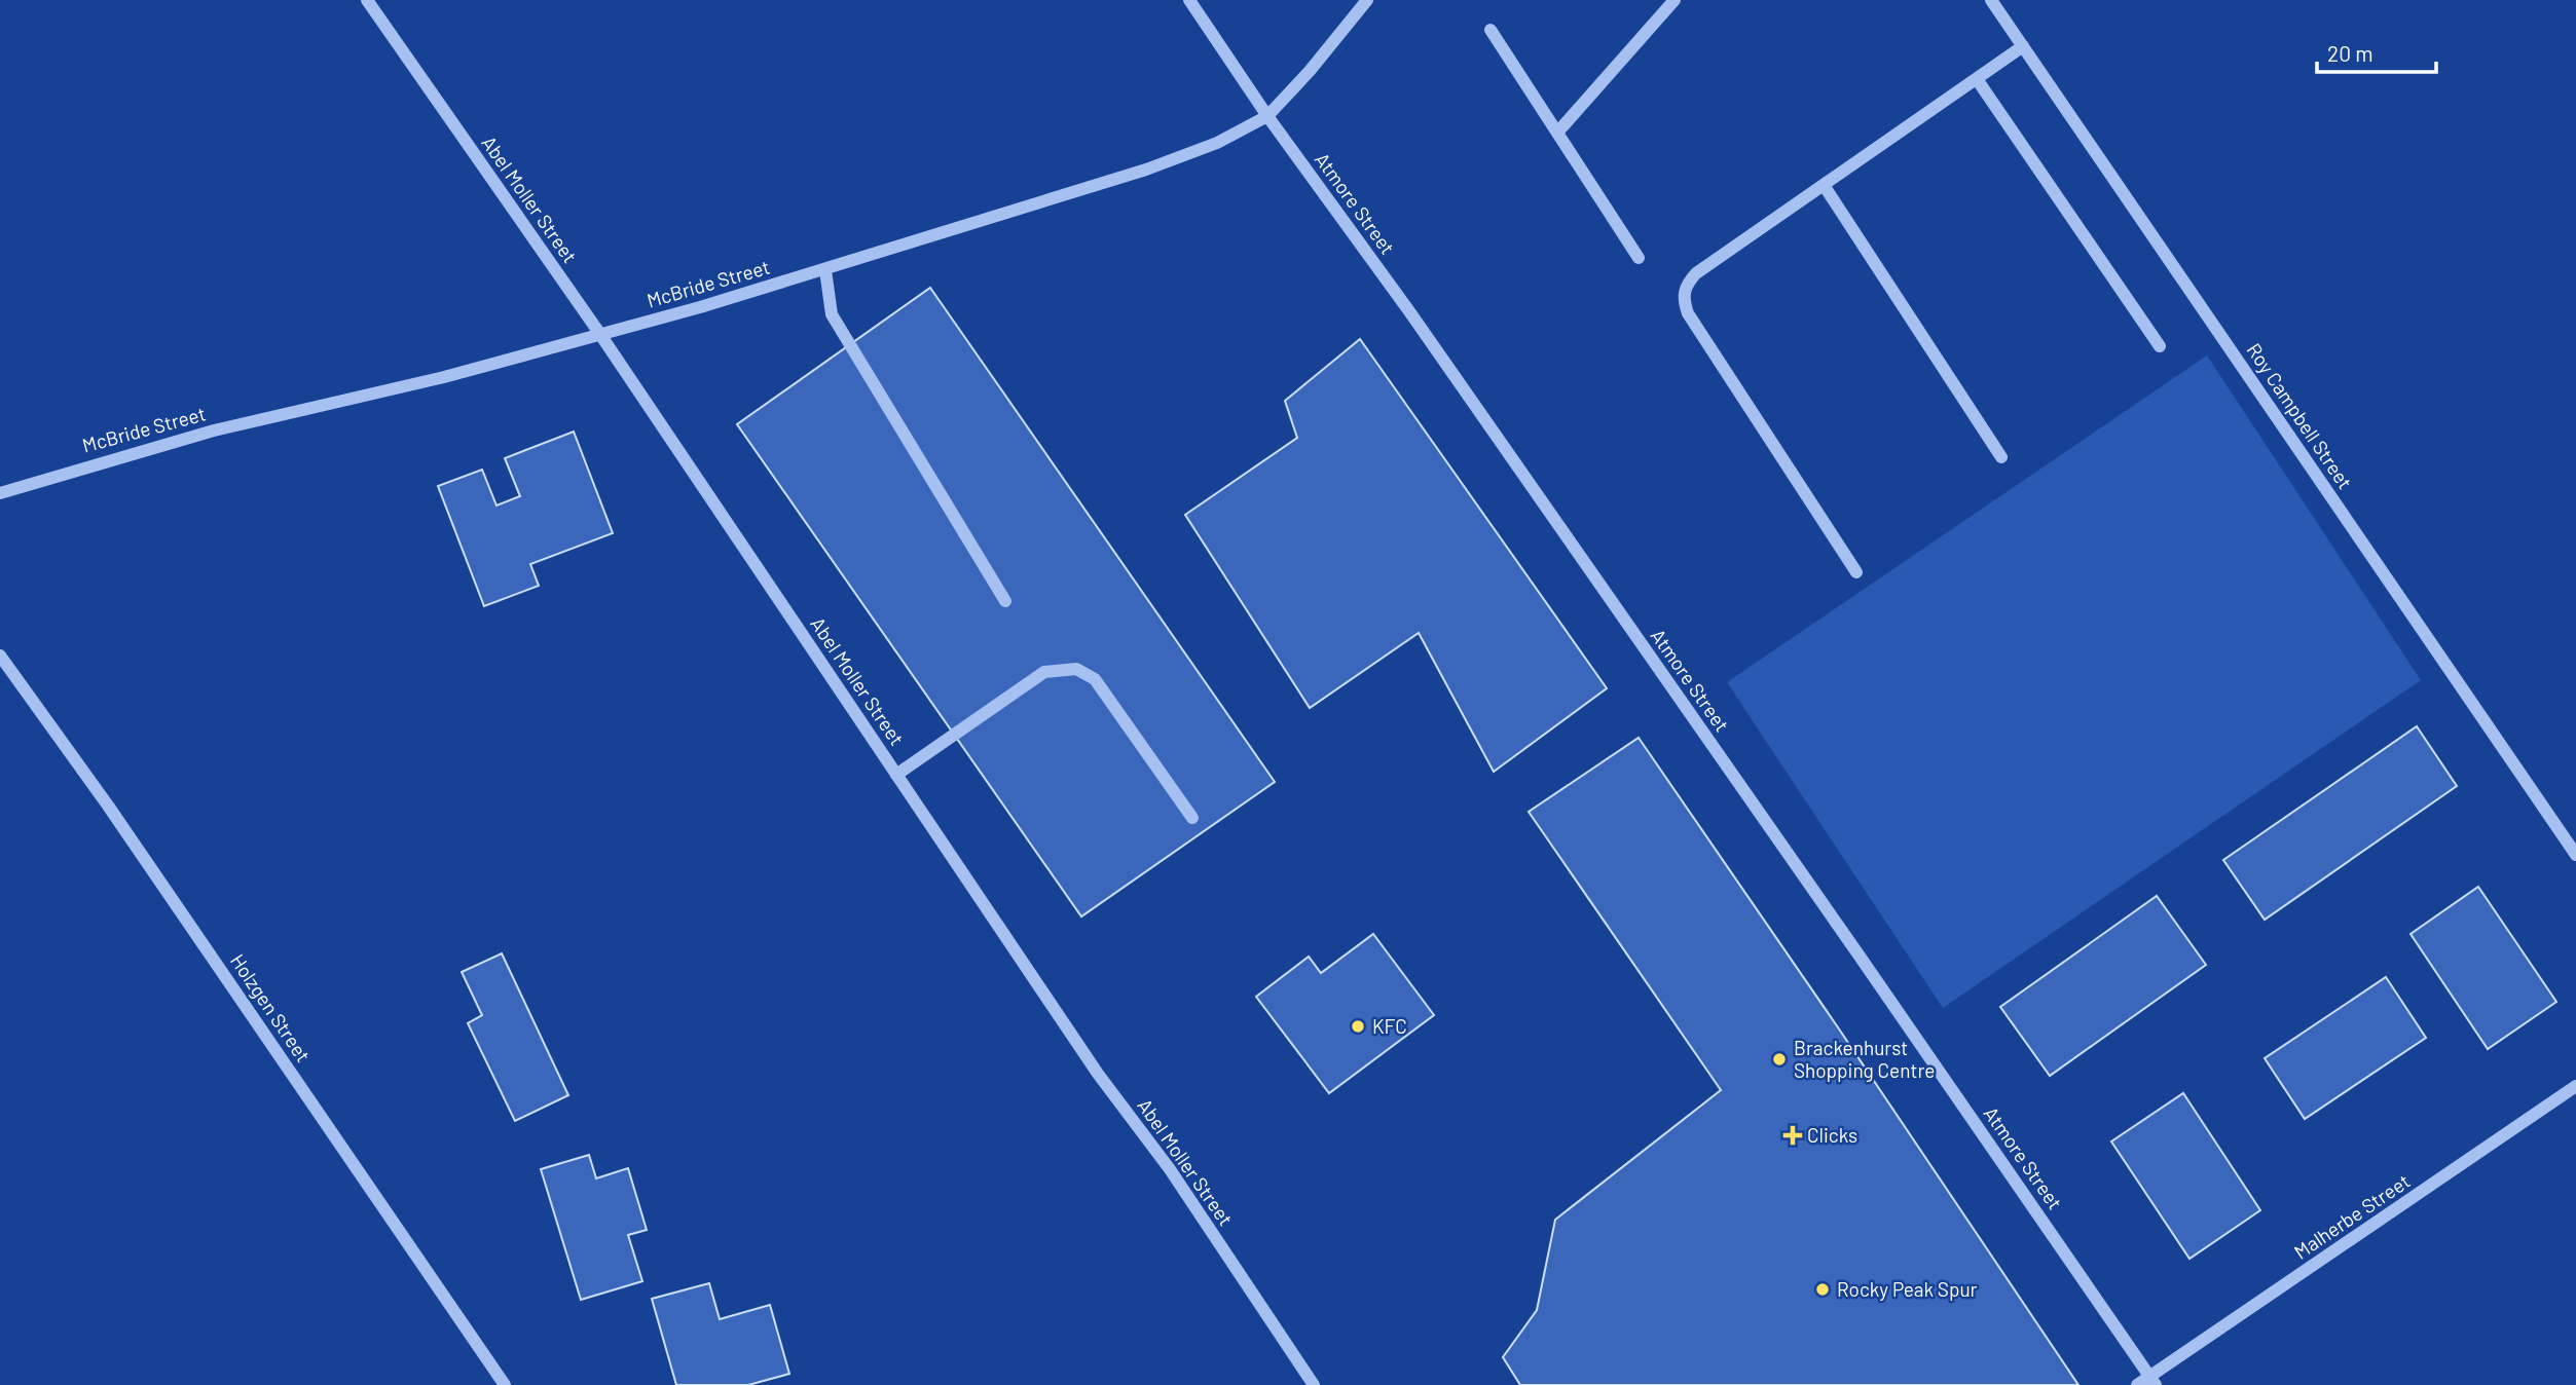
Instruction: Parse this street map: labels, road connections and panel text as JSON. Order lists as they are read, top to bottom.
{
  "streets": {
    "street": [
      "Abel Moller Street",
      "Atmore Street",
      "McBride Street",
      "Roy Campbell Street",
      "Holzgen Street",
      "Malherbe Street"
    ]
  },
  "crossings": [
    ["Abel Moller Street", "McBride Street"],
    ["Atmore Street", "McBride Street"],
    ["Atmore Street", "Malherbe Street"]
  ],
  "places": {
    "other": ["KFC", "Brackenhurst Shopping Centre", "Rocky Peak Spur"],
    "health": ["Clicks"]
  },
  "scale_bar": "20 m"
}
